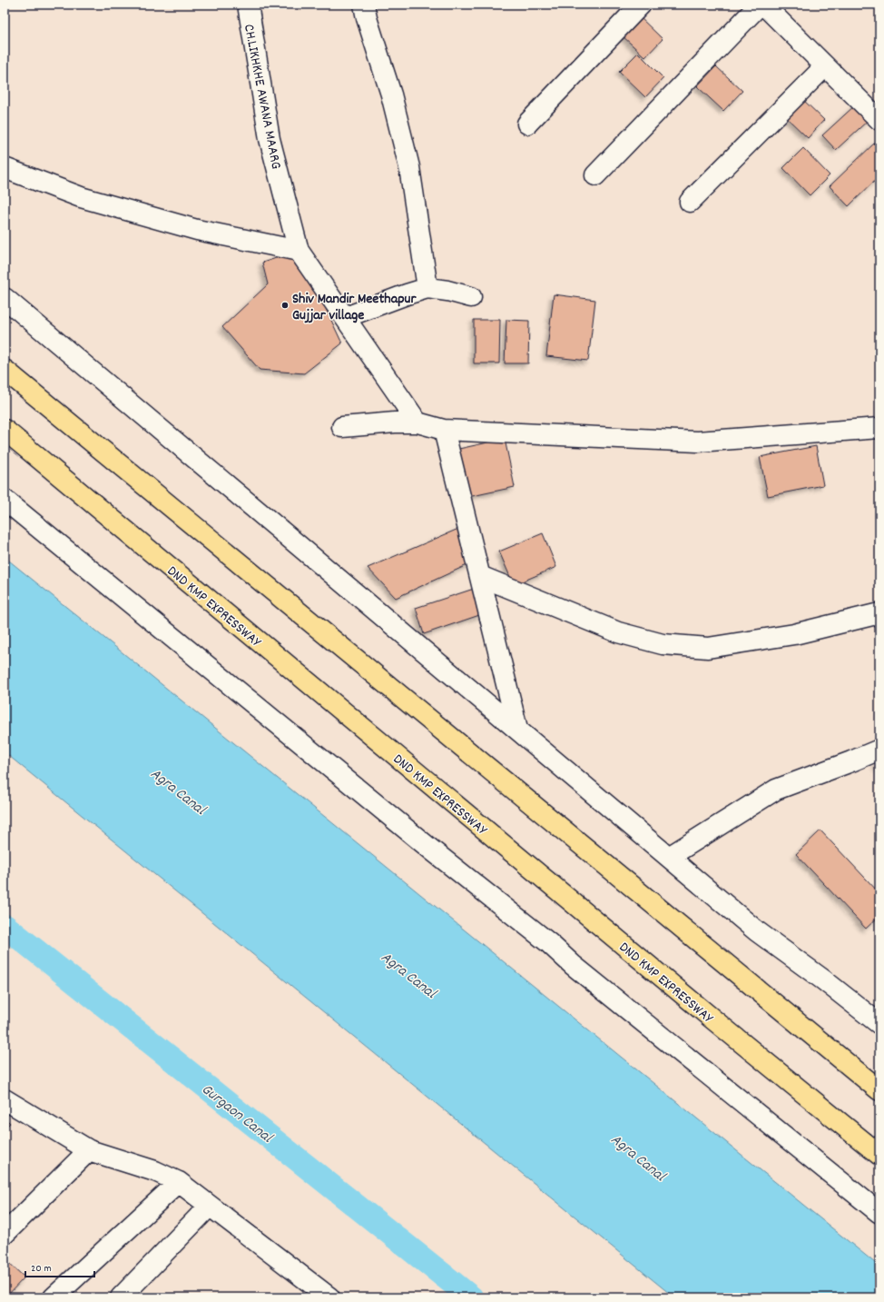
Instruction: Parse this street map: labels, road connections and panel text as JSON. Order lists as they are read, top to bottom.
{
  "streets": {
    "highway": ["DND KMP EXPRESSWAY"],
    "street": ["CH.LIKHKHE AWANA MAARG"]
  },
  "water": ["Agra Canal", "Gurgaon Canal"],
  "places": ["Shiv Mandir Meethapur Gujjar village"],
  "scale_bar": "20 m"
}
